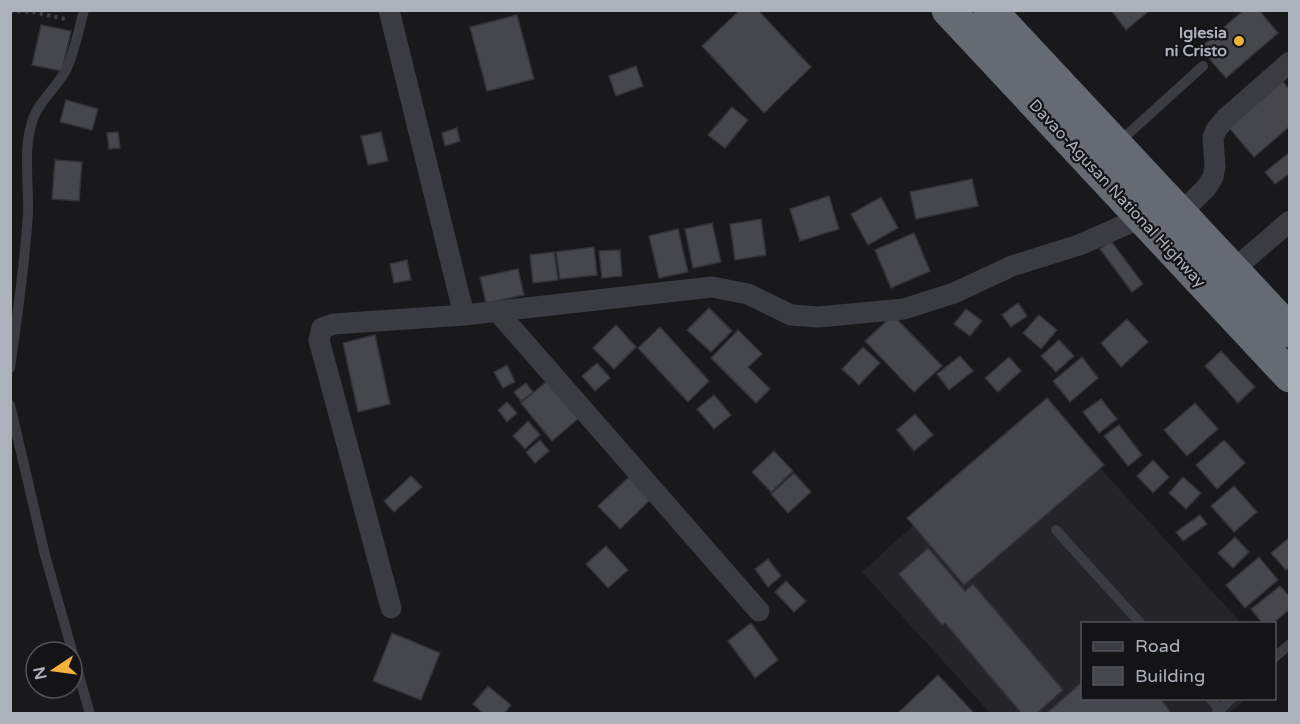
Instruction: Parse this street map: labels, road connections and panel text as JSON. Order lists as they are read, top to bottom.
{
  "streets": {
    "highway": ["Davao-Agusan National Highway"]
  },
  "places": ["Iglesia ni Cristo"],
  "legend": ["Road", "Building"],
  "north": "left"
}
